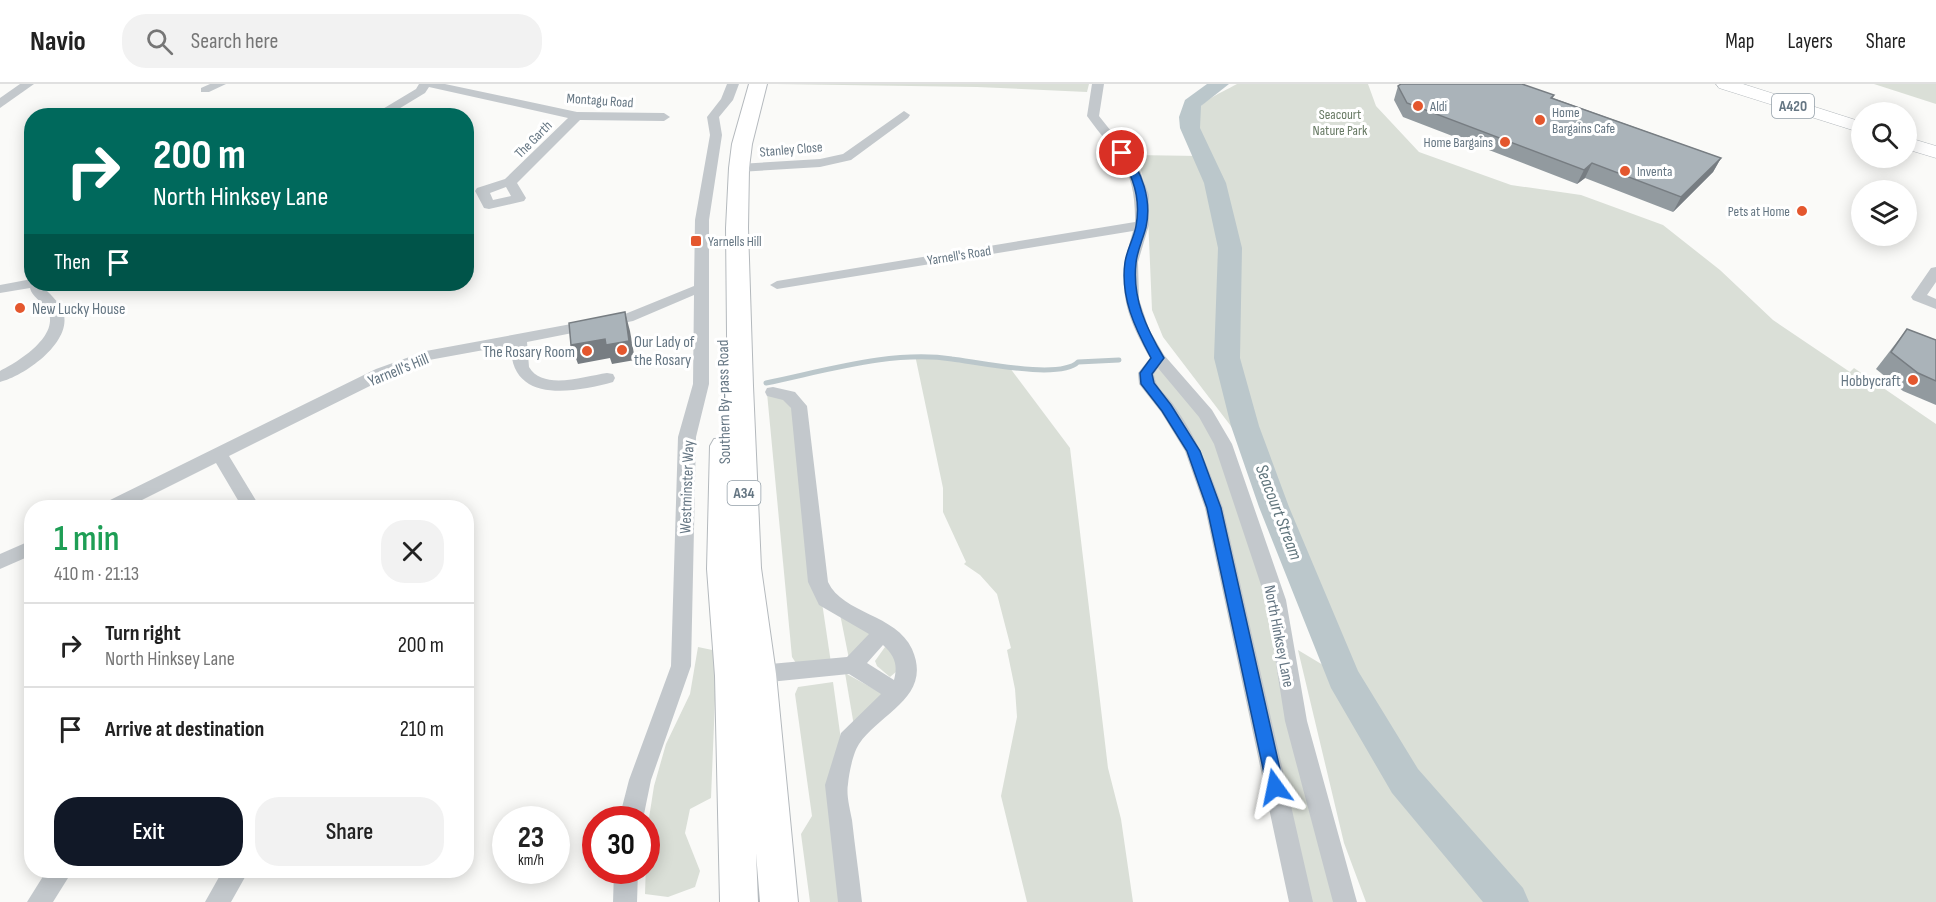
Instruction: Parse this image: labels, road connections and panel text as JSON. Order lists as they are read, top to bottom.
{
  "streets": {
    "highway": ["Southern By-pass Road", "A34"],
    "main road": ["A420"],
    "street": [
      "Montagu Road",
      "The Garth",
      "Stanley Close",
      "Yarnell's Road",
      "Yarnell's Hill",
      "Westminster Way",
      "North Hinksey Lane"
    ]
  },
  "crossings": [
    ["Montagu Road", "The Garth"],
    ["Stanley Close", "Southern By-pass Road"],
    ["Yarnell's Road", "North Hinksey Lane"],
    ["Yarnell's Hill", "Westminster Way"]
  ],
  "water": ["Seacourt Stream"],
  "parks": ["Seacourt Nature Park"],
  "places": {
    "other": [
      "Aldi",
      "Home Bargains Cafe",
      "Home Bargains",
      "Inventa",
      "Pets at Home",
      "New Lucky House",
      "Our Lady of the Rosary",
      "The Rosary Room",
      "Hobbycraft"
    ],
    "transit": ["Yarnells Hill"]
  },
  "page": {
    "header": "Navio",
    "search": "Search here",
    "nav": ["Map", "Layers", "Share"],
    "turn": ["200 m", "North Hinksey Lane"],
    "then": "Then",
    "heading": ["1 min", "410 m · 21:13"],
    "list": [
      {
        "name": "Turn right",
        "note": "North Hinksey Lane",
        "value": "200 m"
      },
      {
        "name": "Arrive at destination",
        "value": "210 m"
      }
    ],
    "buttons": ["Exit", "Share"],
    "speed": "23 km/h",
    "limit": "30"
  }
}
